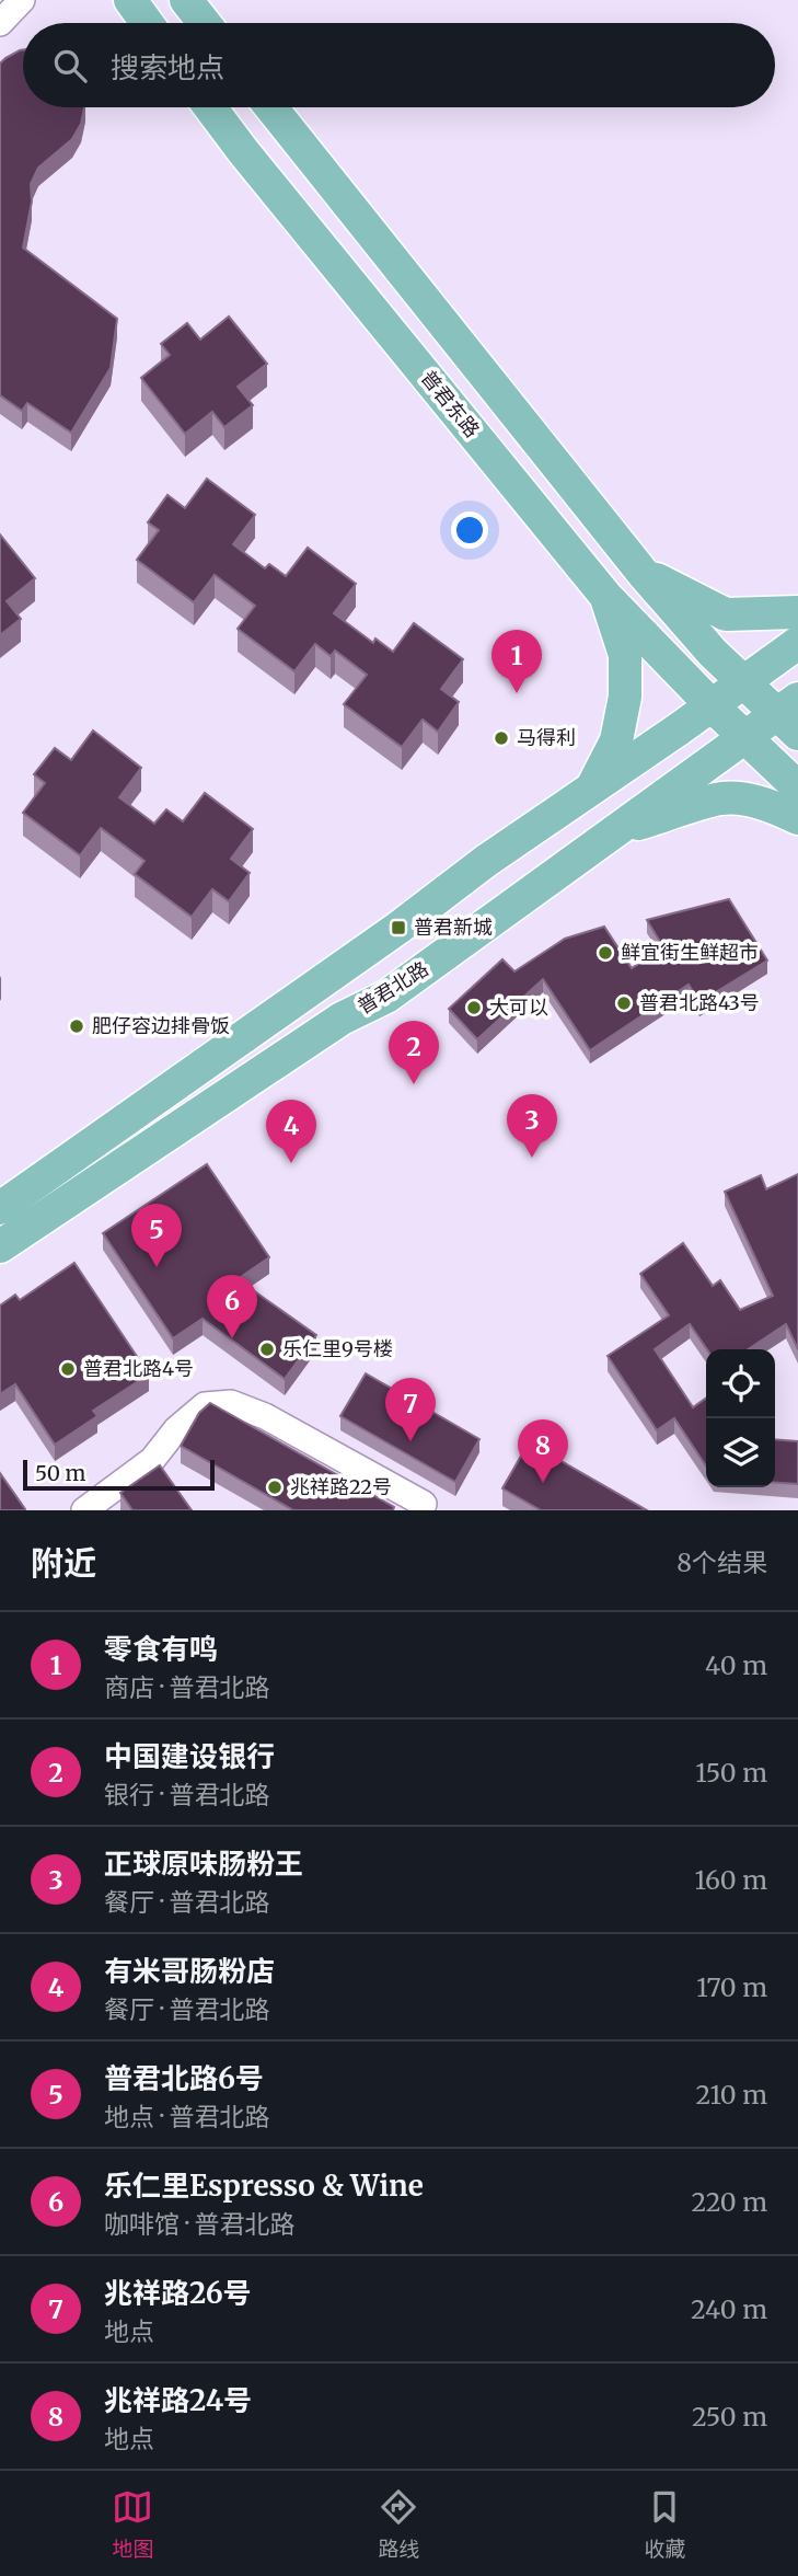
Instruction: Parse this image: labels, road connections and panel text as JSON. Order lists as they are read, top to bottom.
{
  "streets": {
    "main road": ["普君东路", "普君北路"]
  },
  "crossings": [
    ["普君东路", "普君北路"]
  ],
  "places": {
    "other": [
      "马得利",
      "鲜宜街生鲜超市",
      "普君北路43号",
      "大可以",
      "肥仔容边排骨饭",
      "乐仁里9号楼",
      "普君北路4号",
      "兆祥路22号"
    ],
    "transit": ["普君新城"]
  },
  "scale_bar": "50 m",
  "page": {
    "search": "搜索地点",
    "pins": [
      "1",
      "2",
      "3",
      "4",
      "5",
      "6",
      "7",
      "8"
    ],
    "scale": "50 m",
    "heading": ["附近", "8个结果"],
    "list": [
      {
        "mark": "1",
        "name": "零食有鸣",
        "note": "商店 · 普君北路",
        "value": "40 m"
      },
      {
        "mark": "2",
        "name": "中国建设银行",
        "note": "银行 · 普君北路",
        "value": "150 m"
      },
      {
        "mark": "3",
        "name": "正球原味肠粉王",
        "note": "餐厅 · 普君北路",
        "value": "160 m"
      },
      {
        "mark": "4",
        "name": "有米哥肠粉店",
        "note": "餐厅 · 普君北路",
        "value": "170 m"
      },
      {
        "mark": "5",
        "name": "普君北路6号",
        "note": "地点 · 普君北路",
        "value": "210 m"
      },
      {
        "mark": "6",
        "name": "乐仁里Espresso & Wine",
        "note": "咖啡馆 · 普君北路",
        "value": "220 m"
      },
      {
        "mark": "7",
        "name": "兆祥路26号",
        "note": "地点",
        "value": "240 m"
      },
      {
        "mark": "8",
        "name": "兆祥路24号",
        "note": "地点",
        "value": "250 m"
      }
    ],
    "nav": ["地图", "路线", "收藏"]
  }
}
